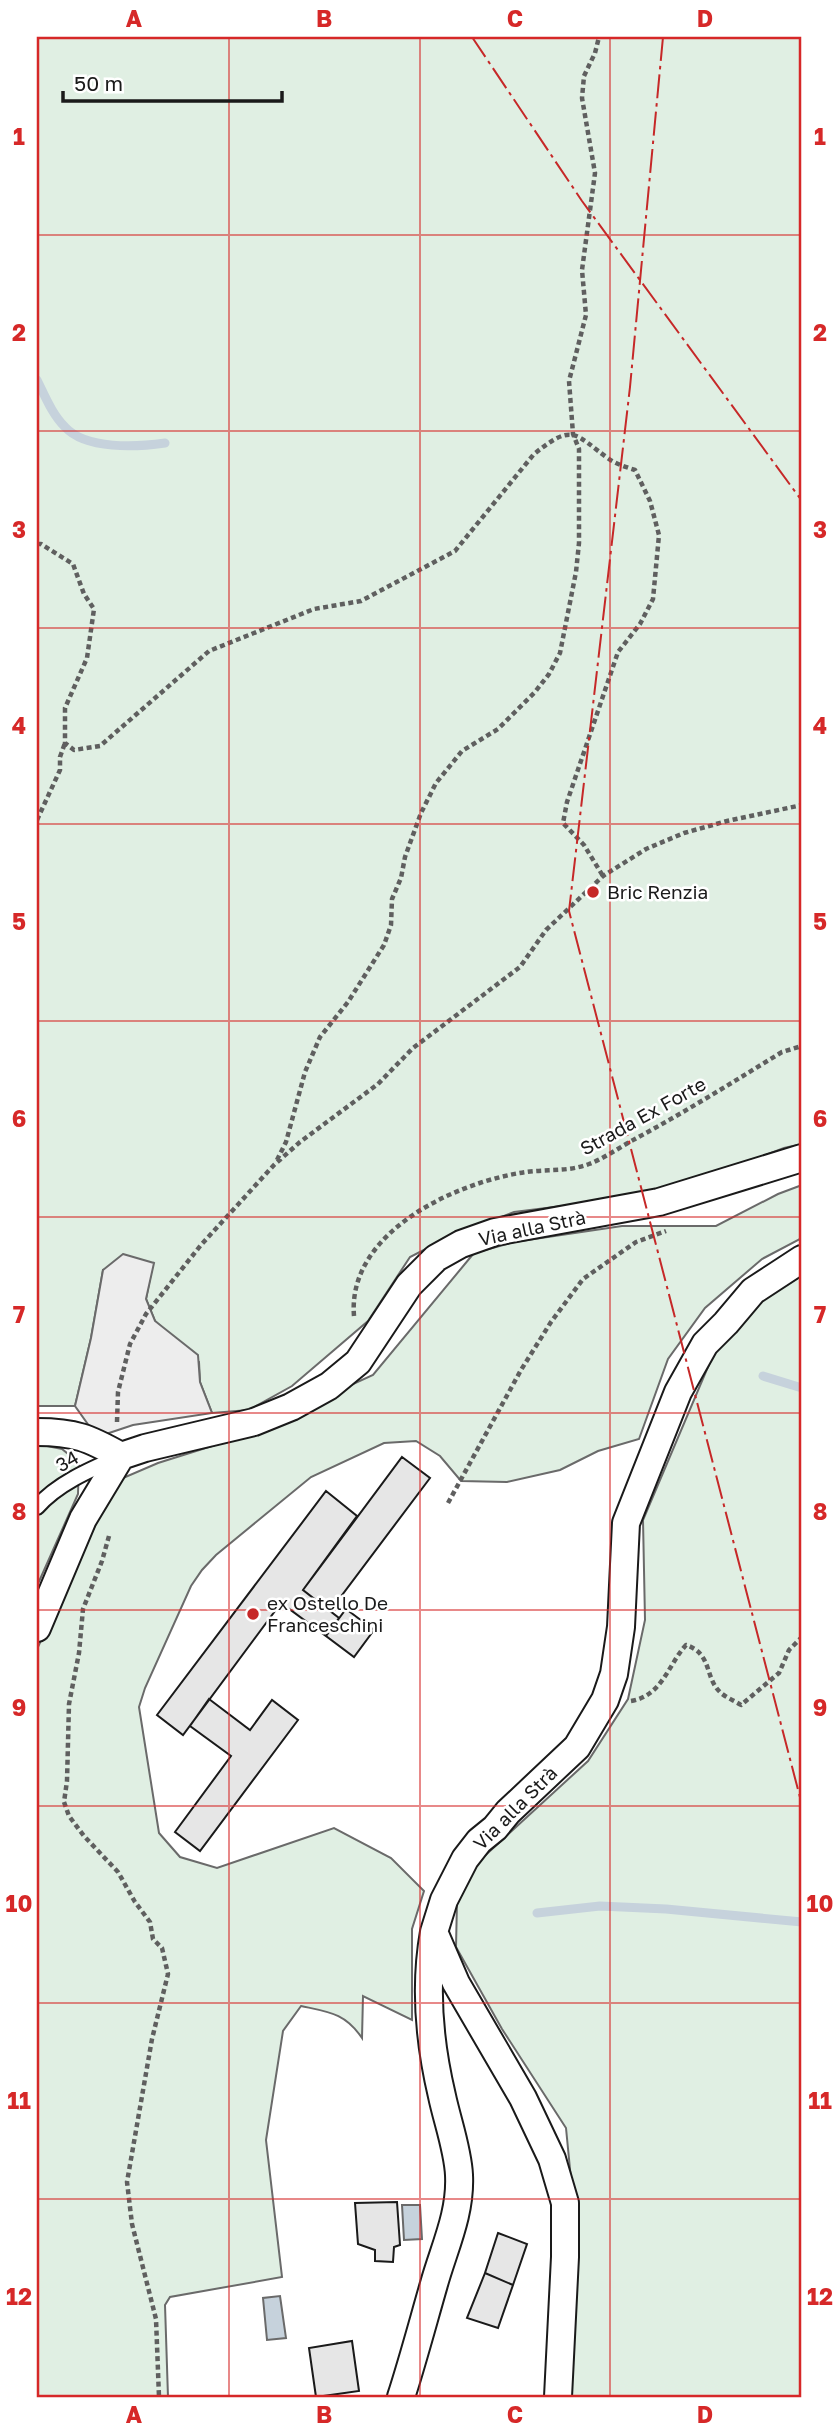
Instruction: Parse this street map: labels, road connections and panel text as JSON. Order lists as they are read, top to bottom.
{
  "streets": {
    "street": ["Via alla Strà"],
    "lane": ["34"],
    "path": ["Strada Ex Forte"]
  },
  "crossings": [
    ["Strada Ex Forte", "Via alla Strà"],
    ["Via alla Strà", "34"]
  ],
  "places": ["Bric Renzia", "ex Ostello De Franceschini"],
  "scale_bar": "50 m",
  "grid": {
    "columns": [
      "A",
      "B",
      "C",
      "D"
    ],
    "rows": [
      "1",
      "2",
      "3",
      "4",
      "5",
      "6",
      "7",
      "8",
      "9",
      "10",
      "11",
      "12"
    ]
  }
}
